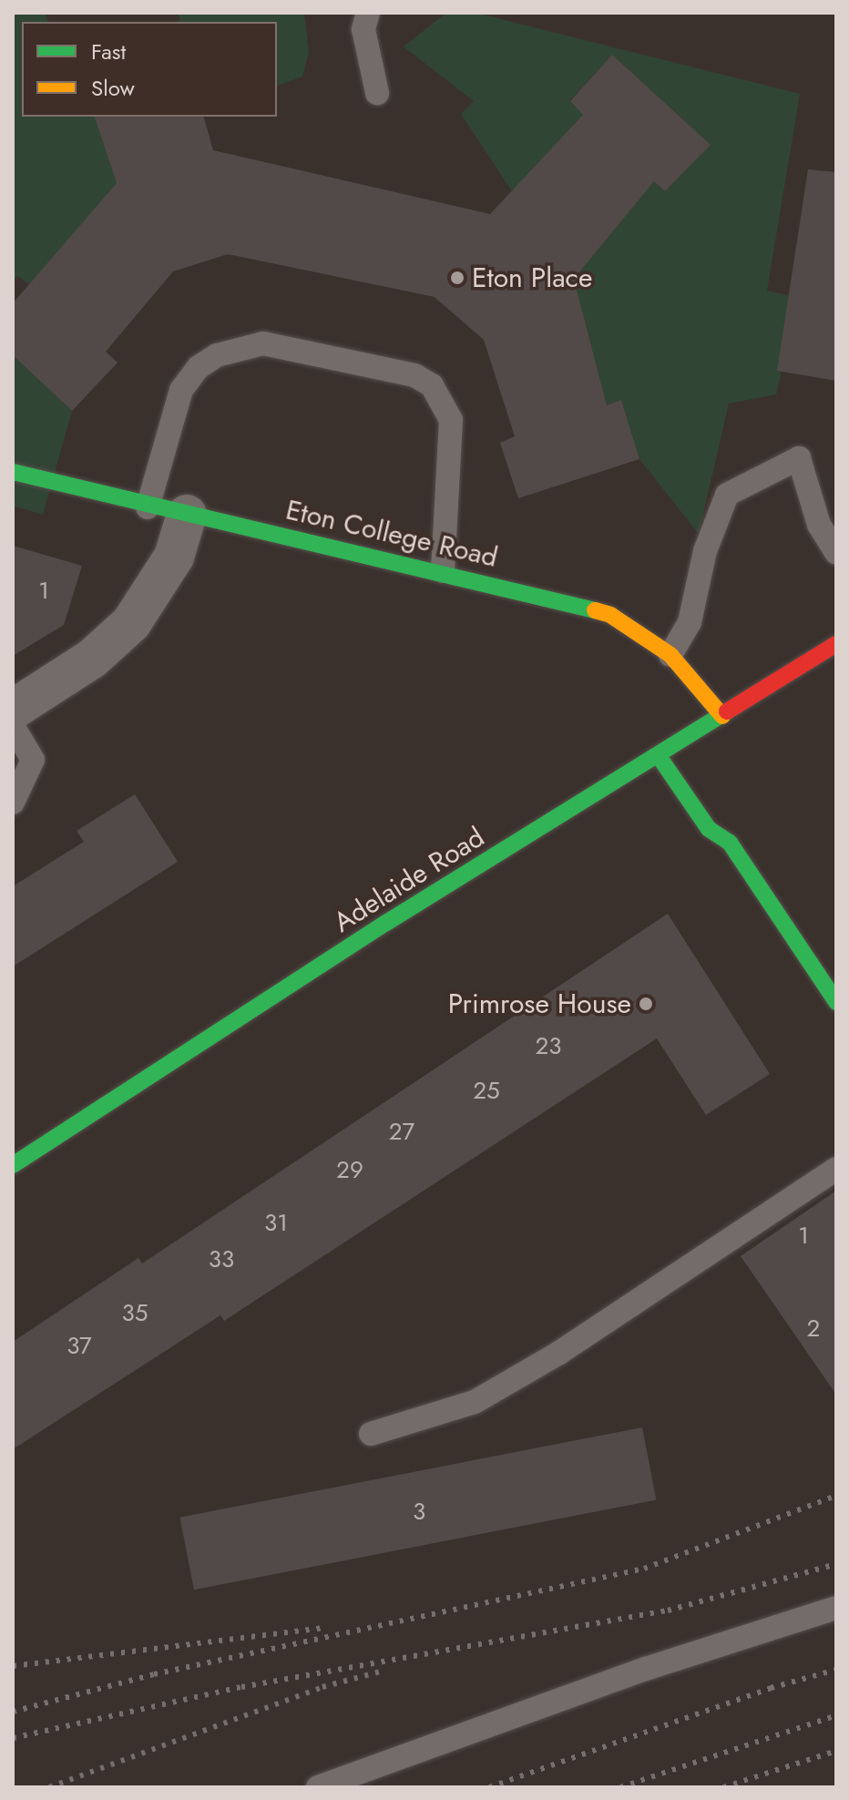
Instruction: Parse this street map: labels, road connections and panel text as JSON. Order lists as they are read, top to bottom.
{
  "streets": {
    "street": ["Eton College Road", "Adelaide Road"]
  },
  "crossings": [
    ["Eton College Road", "Adelaide Road"]
  ],
  "places": ["Eton Place", "Primrose House"],
  "house_numbers": [
    "1",
    "23",
    "25",
    "27",
    "29",
    "31",
    "1",
    "33",
    "35",
    "2",
    "37",
    "3"
  ],
  "legend": ["Fast", "Slow"]
}
